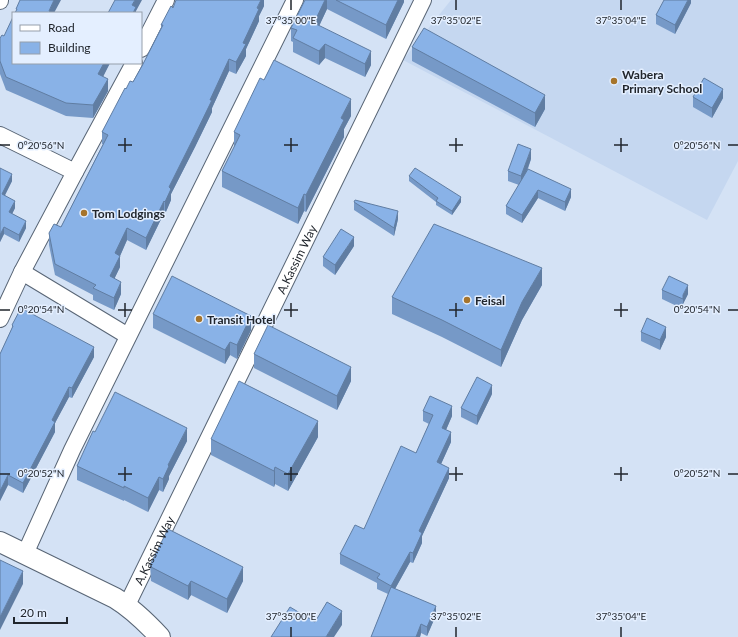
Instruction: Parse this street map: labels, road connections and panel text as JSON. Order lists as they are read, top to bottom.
{
  "streets": {
    "street": ["A.Kassim Way"]
  },
  "places": [
    "Wabera Primary School",
    "Tom Lodgings",
    "Feisal",
    "Transit Hotel"
  ],
  "legend": ["Road", "Building"],
  "scale_bar": "20 m",
  "coordinates": [
    "37°35'00\"E",
    "37°35'02\"E",
    "37°35'04\"E",
    "0°20'56\"N",
    "0°20'54\"N",
    "0°20'52\"N"
  ]
}
